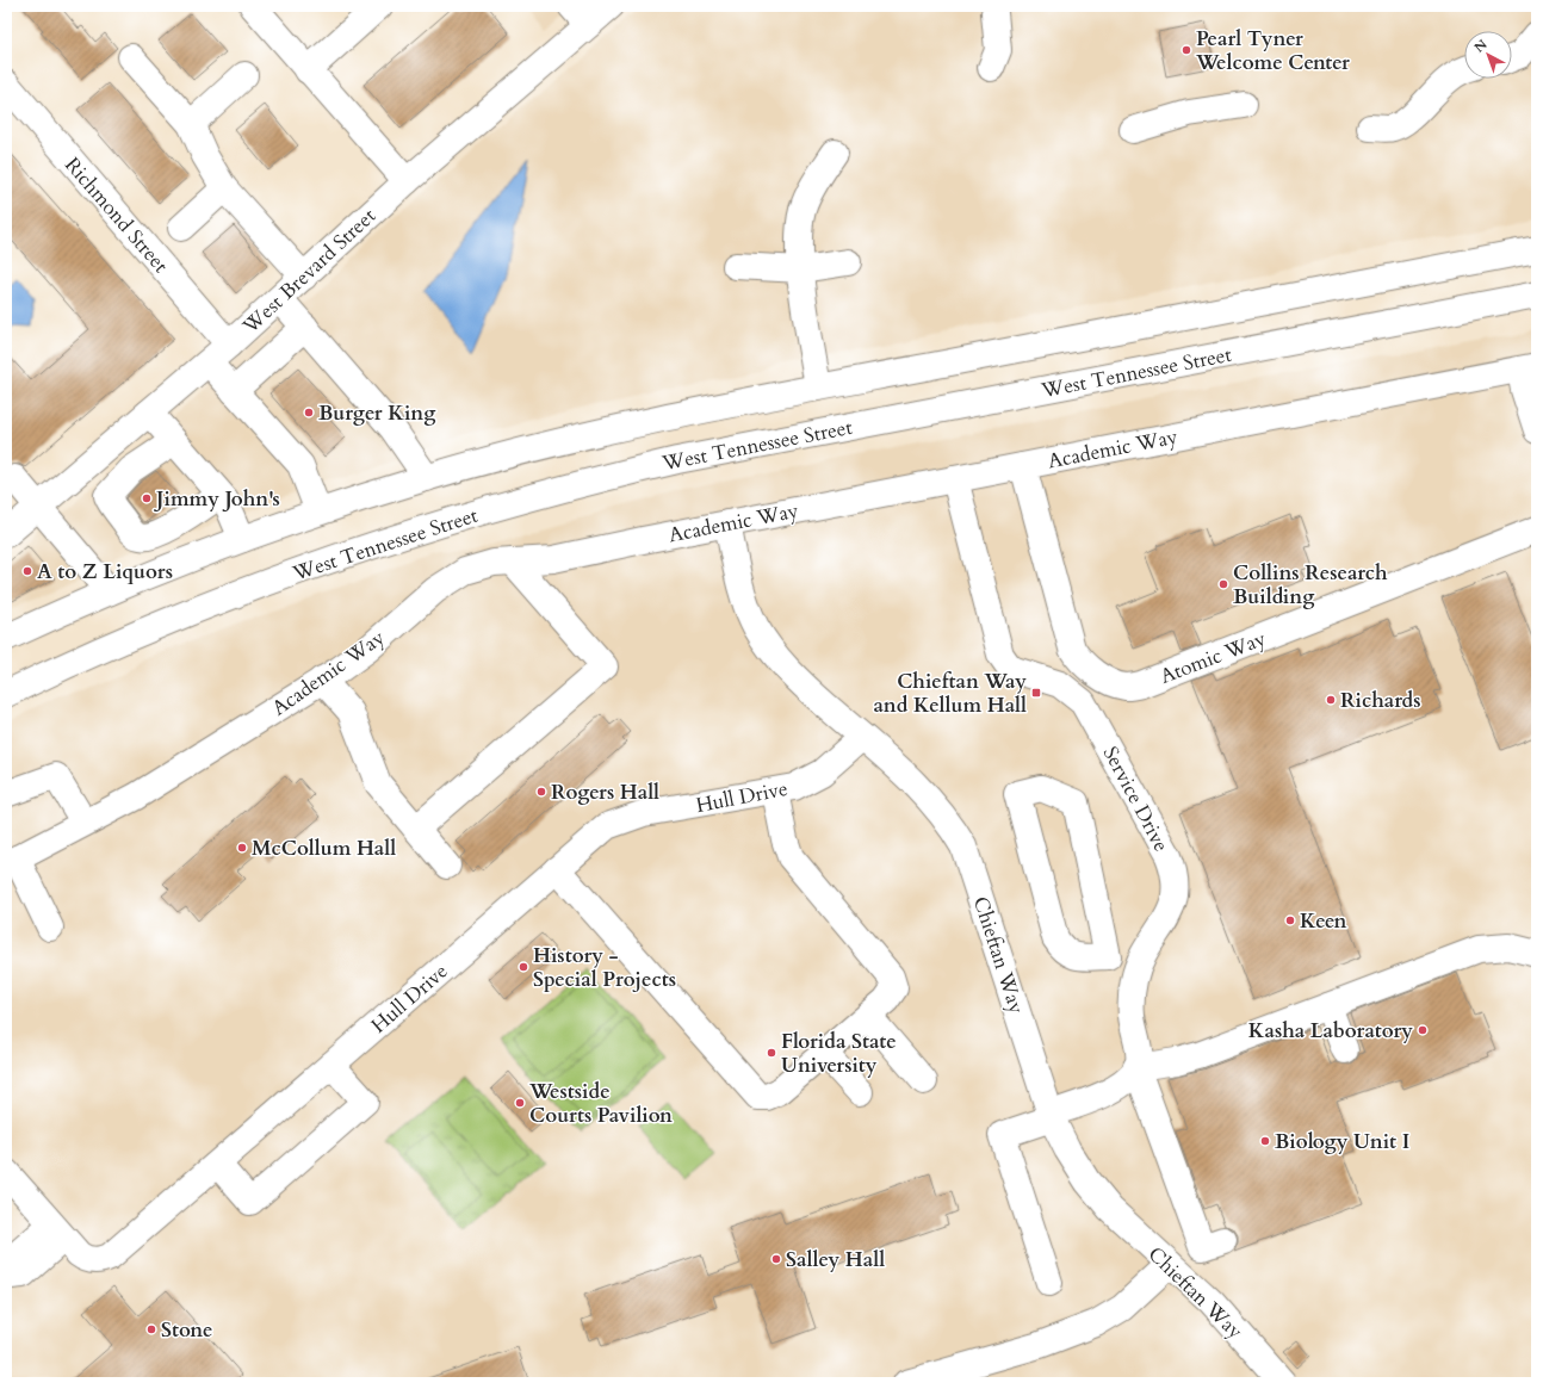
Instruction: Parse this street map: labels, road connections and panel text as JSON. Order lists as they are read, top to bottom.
{
  "streets": {
    "street": [
      "Richmond Street",
      "West Brevard Street",
      "West Tennessee Street",
      "Academic Way",
      "Atomic Way",
      "Hull Drive",
      "Service Drive",
      "Chieftan Way"
    ]
  },
  "crossings": [
    ["Richmond Street", "West Brevard Street"],
    ["Academic Way", "Atomic Way"],
    ["Academic Way", "Service Drive"],
    ["Academic Way", "Chieftan Way"],
    ["Hull Drive", "Chieftan Way"]
  ],
  "places": {
    "other": [
      "Pearl Tyner Welcome Center",
      "Burger King",
      "Jimmy John's",
      "A to Z Liquors",
      "Collins Research Building",
      "Richards",
      "Rogers Hall",
      "McCollum Hall",
      "Keen",
      "History - Special Projects",
      "Kasha Laboratory",
      "Florida State University",
      "Westside Courts Pavilion",
      "Biology Unit I",
      "Salley Hall",
      "Stone"
    ],
    "transit": ["Chieftan Way and Kellum Hall"]
  },
  "north": "top left"
}
